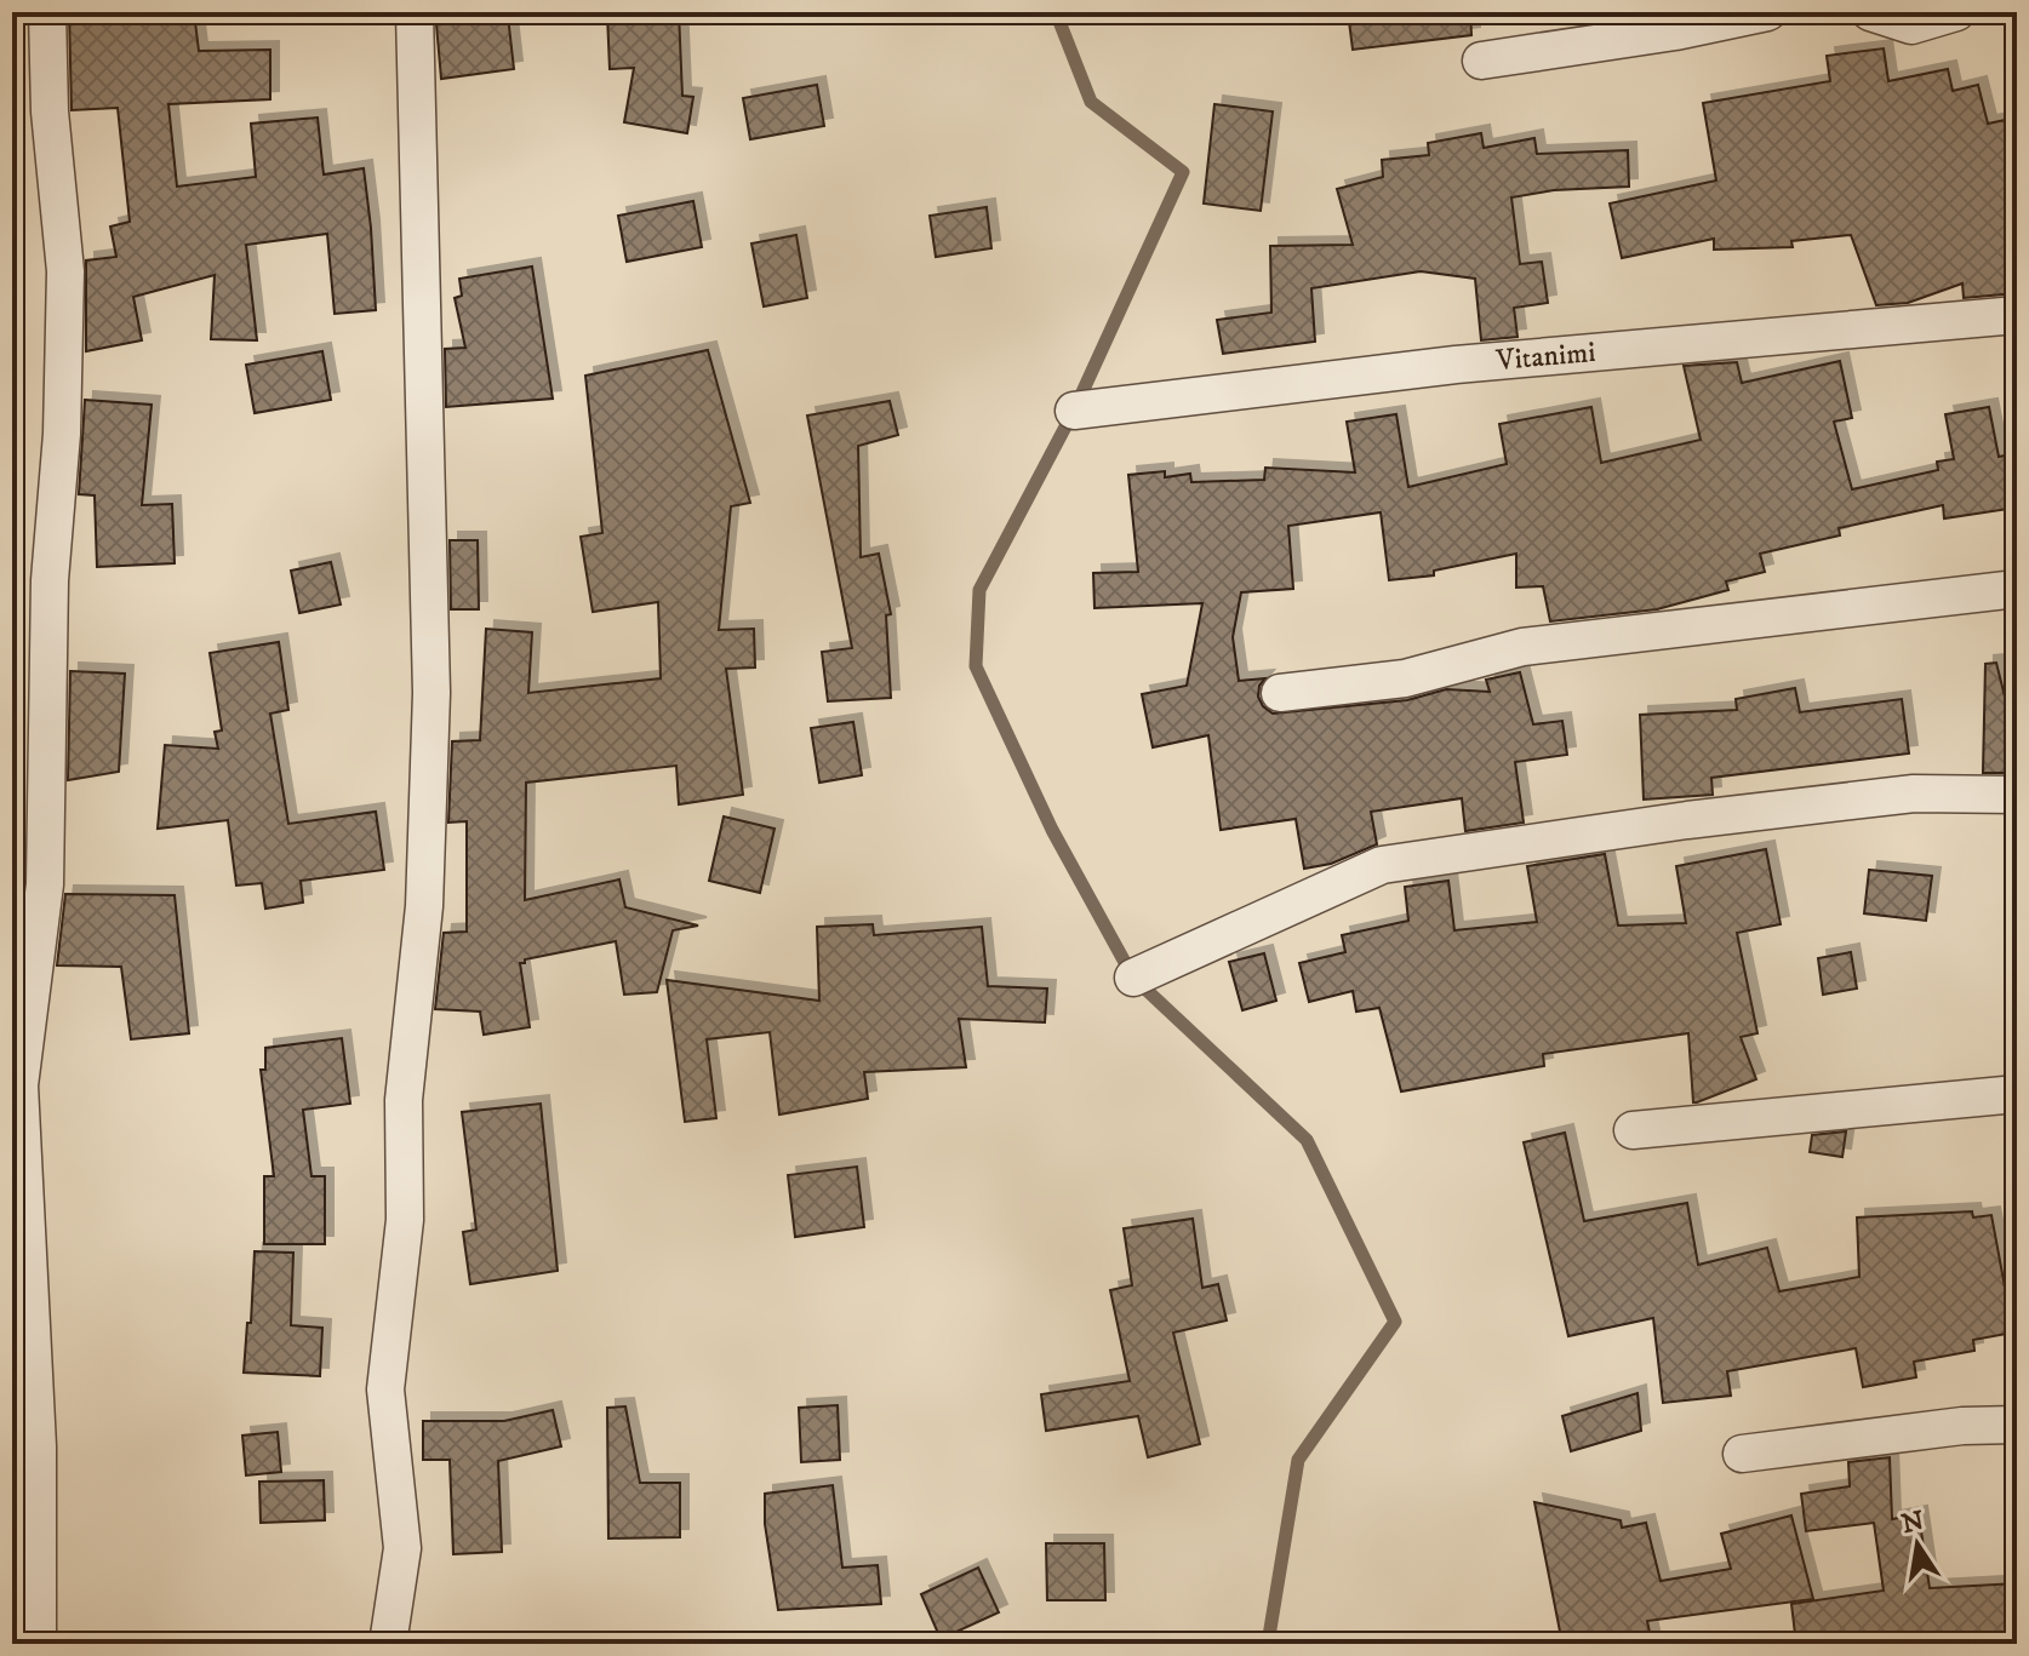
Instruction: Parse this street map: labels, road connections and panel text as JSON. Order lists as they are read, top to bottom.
{
  "streets": {
    "street": ["Vitanimi"]
  },
  "north": "top"
}
